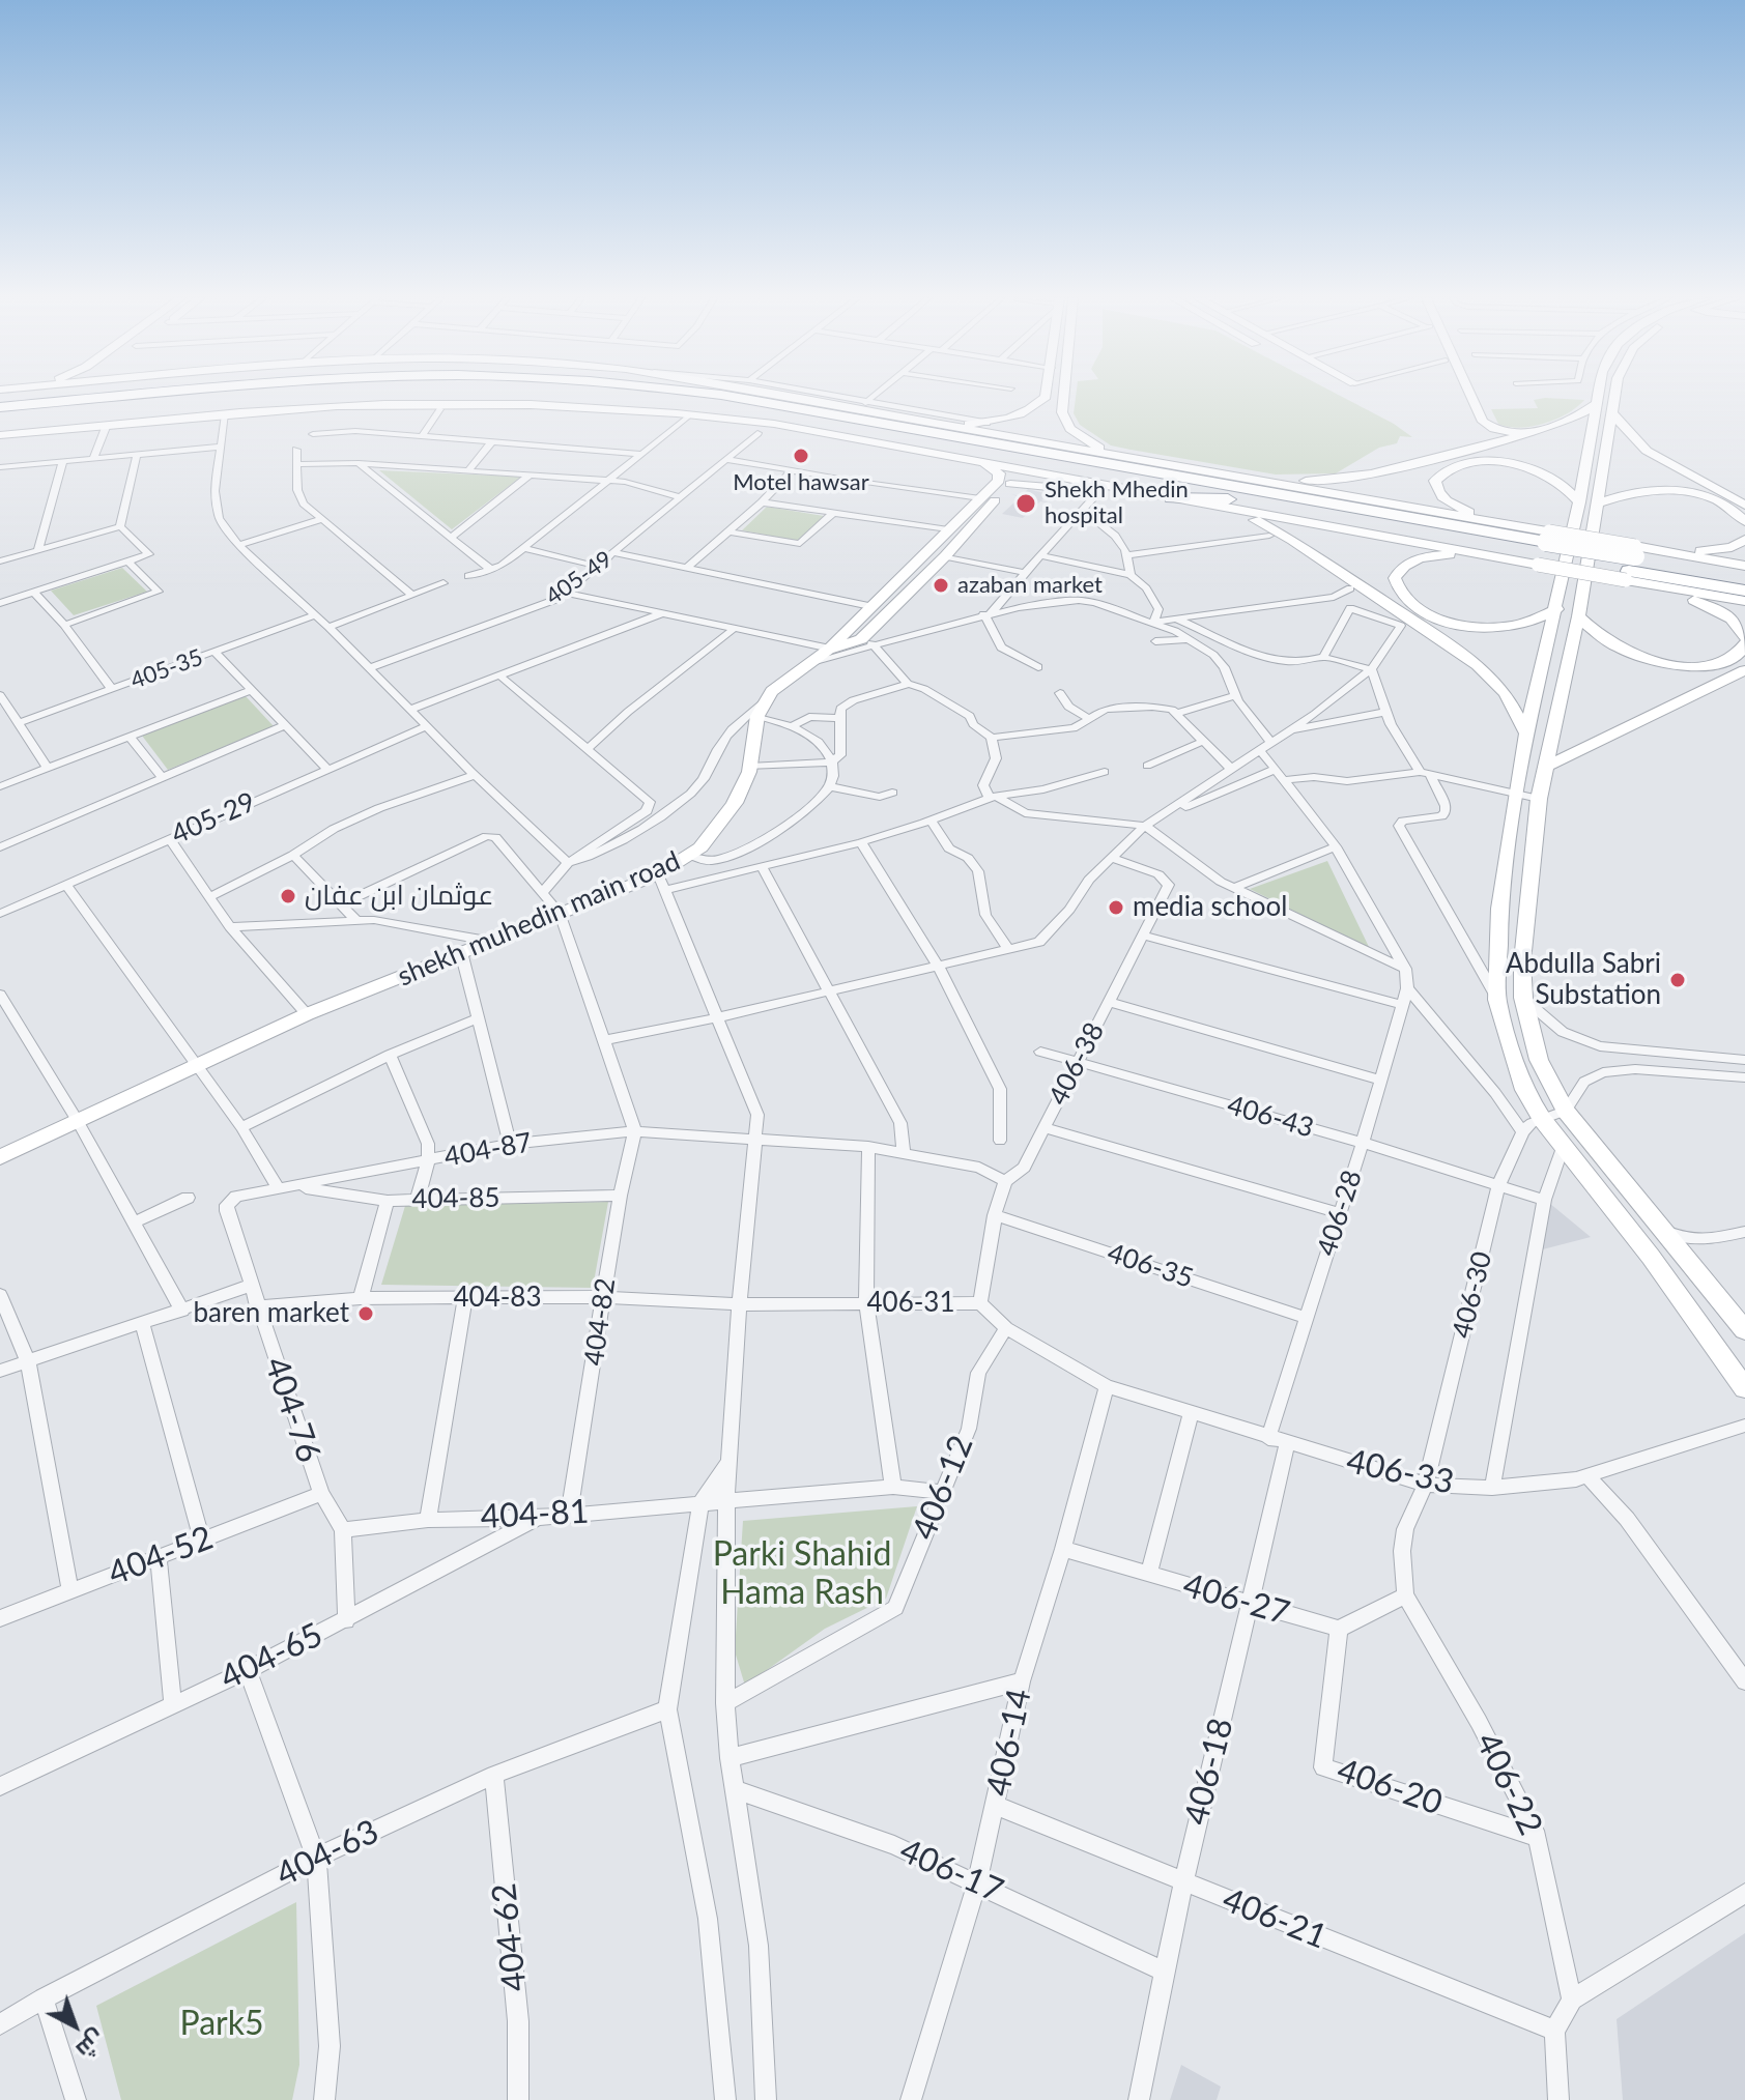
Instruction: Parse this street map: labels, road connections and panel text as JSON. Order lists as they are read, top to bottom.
{
  "streets": {
    "main road": ["shekh muhedin main road"],
    "street": [
      "405-49",
      "405-35",
      "405-29",
      "406-38",
      "406-43",
      "404-87",
      "404-85",
      "406-28",
      "406-35",
      "406-30",
      "404-83",
      "406-31",
      "404-82",
      "404-76",
      "406-33",
      "406-12",
      "404-81",
      "404-52",
      "406-27",
      "404-65",
      "406-14",
      "406-18",
      "406-22",
      "406-20",
      "404-63",
      "406-17",
      "406-21",
      "404-62"
    ]
  },
  "crossings": [
    ["406-38", "406-43"],
    ["406-38", "404-87"],
    ["406-38", "406-35"],
    ["406-38", "406-31"],
    ["406-43", "406-28"],
    ["406-43", "406-30"],
    ["404-87", "404-85"],
    ["404-87", "404-82"],
    ["404-87", "404-76"],
    ["404-85", "404-82"],
    ["406-28", "406-35"],
    ["406-28", "406-33"],
    ["406-28", "406-18"],
    ["406-30", "406-33"],
    ["406-30", "406-22"],
    ["404-83", "406-31"],
    ["404-83", "404-82"],
    ["404-83", "404-76"],
    ["406-31", "406-33"],
    ["406-31", "406-12"],
    ["406-31", "406-14"],
    ["404-82", "404-81"],
    ["404-76", "404-81"],
    ["404-76", "404-52"],
    ["404-76", "404-65"],
    ["406-33", "406-14"],
    ["406-33", "406-18"],
    ["406-33", "406-22"],
    ["406-12", "404-81"],
    ["404-81", "404-65"],
    ["406-27", "406-14"],
    ["406-27", "406-18"],
    ["406-27", "406-20"],
    ["406-14", "406-17"],
    ["406-14", "406-21"],
    ["406-18", "406-17"],
    ["406-18", "406-21"],
    ["406-22", "406-20"],
    ["404-63", "404-62"]
  ],
  "parks": ["Parki Shahid Hama Rash", "Park5"],
  "places": [
    "Motel hawsar",
    "Shekh Mhedin hospital",
    "azaban market",
    "عوثمان ابن عفان",
    "media school",
    "Abdulla Sabri Substation",
    "baren market"
  ],
  "north": "bottom right"
}
